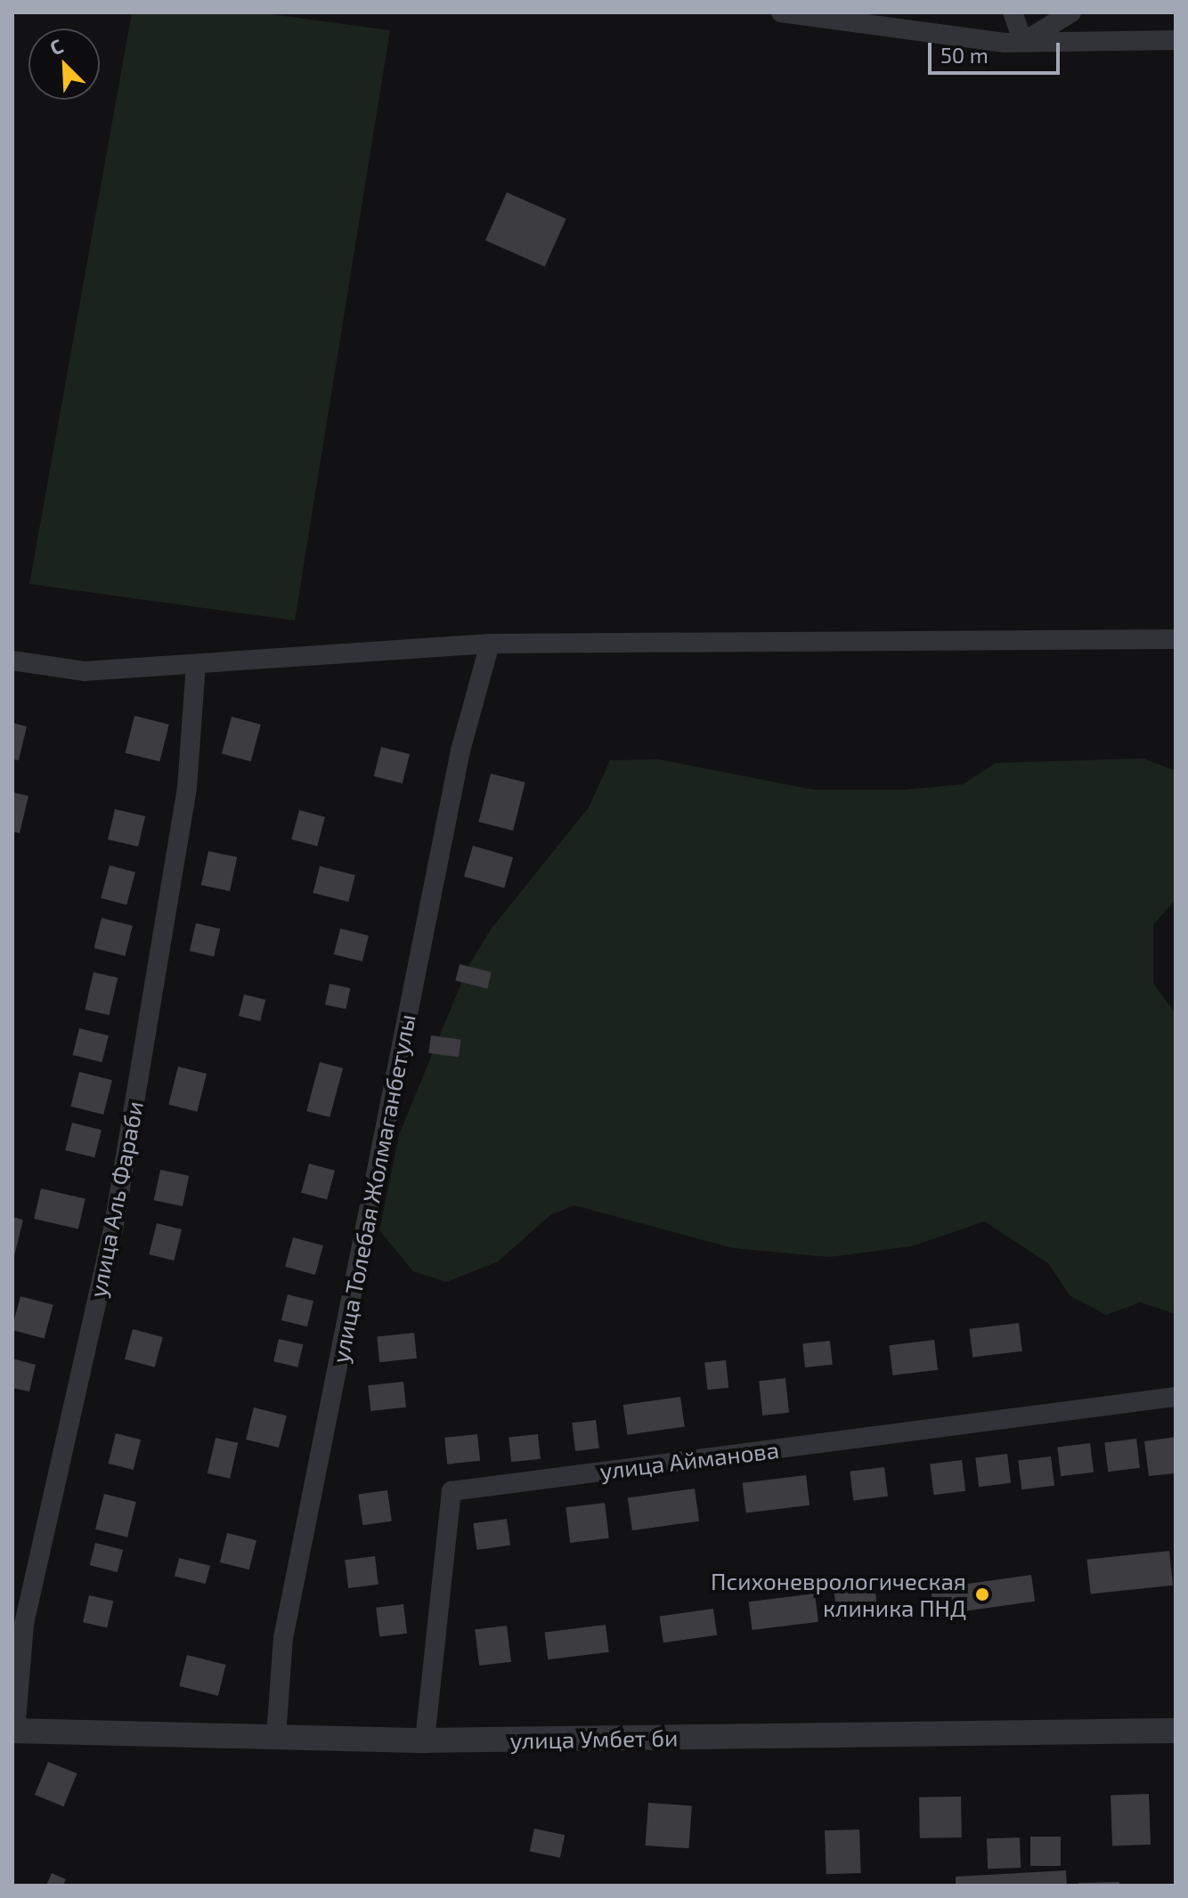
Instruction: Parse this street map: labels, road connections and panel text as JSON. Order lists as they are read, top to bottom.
{
  "streets": {
    "street": [
      "улица Толебая Жолмаганбетулы",
      "улица Аль Фараби",
      "улица Айманова",
      "улица Умбет би"
    ]
  },
  "crossings": [
    ["улица Толебая Жолмаганбетулы", "улица Умбет би"],
    ["улица Аль Фараби", "улица Умбет би"],
    ["улица Айманова", "улица Умбет би"]
  ],
  "places": ["Психоневрологическая клиника ПНД"],
  "scale_bar": "50 m",
  "north": "top left"
}
